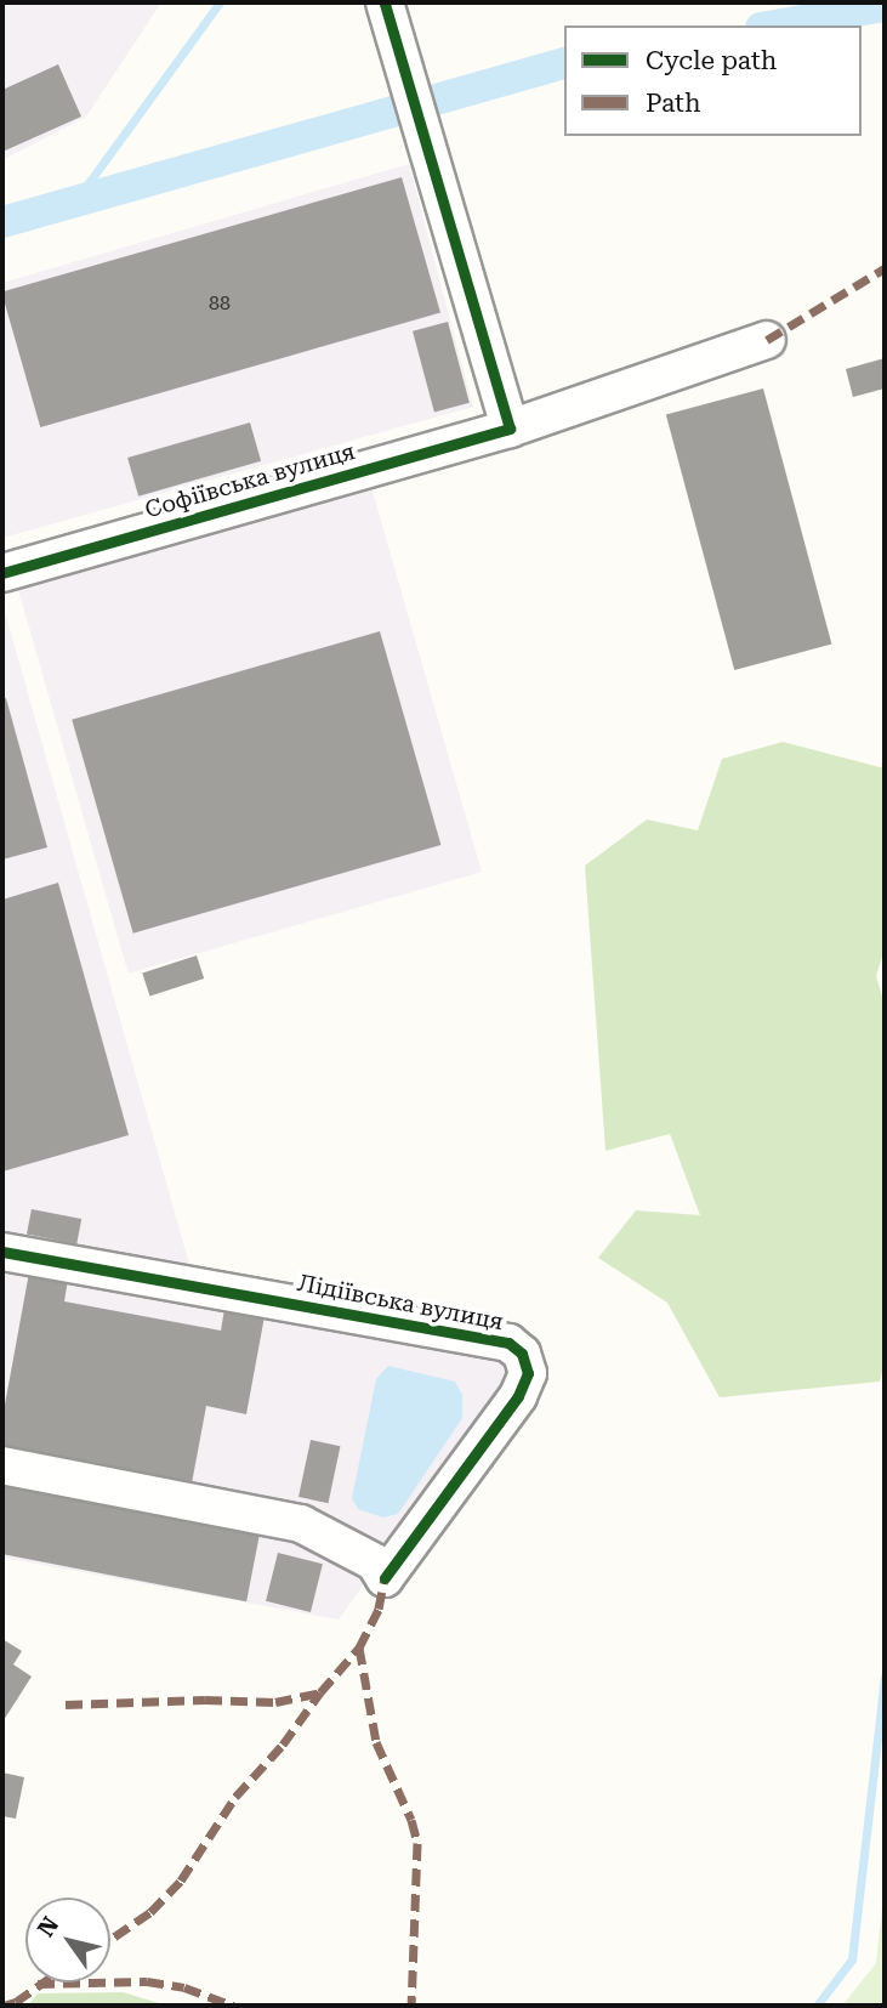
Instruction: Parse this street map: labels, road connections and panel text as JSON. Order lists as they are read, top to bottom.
{
  "streets": {
    "street": ["Софіївська вулиця", "Лідіївська вулиця"]
  },
  "house_numbers": ["88"],
  "legend": ["Cycle path", "Path"],
  "north": "top left"
}
